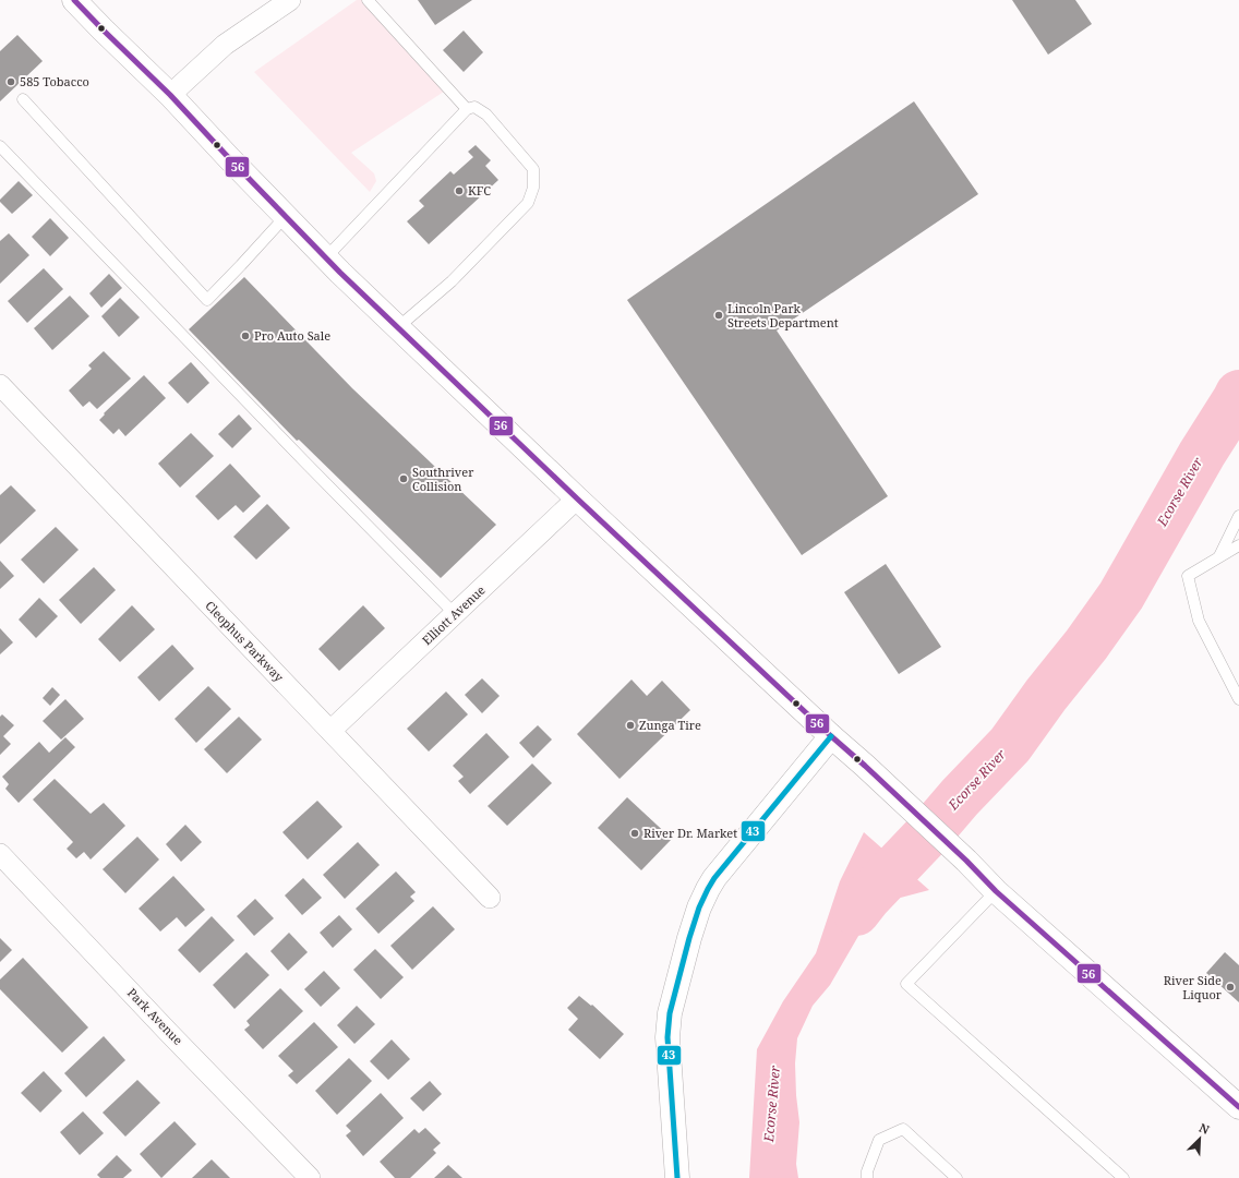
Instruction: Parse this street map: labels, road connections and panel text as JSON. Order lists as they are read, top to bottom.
{
  "streets": {
    "street": ["Elliott Avenue", "Cleophus Parkway", "Park Avenue"]
  },
  "crossings": [
    ["Elliott Avenue", "Cleophus Parkway"]
  ],
  "water": ["Ecorse River"],
  "places": [
    "585 Tobacco",
    "KFC",
    "Lincoln Park Streets Department",
    "Pro Auto Sale",
    "Southriver Collision",
    "Zunga Tire",
    "River Dr. Market",
    "River Side Liquor"
  ],
  "lines": ["transit line 56", "transit line 43"],
  "north": "top right"
}
